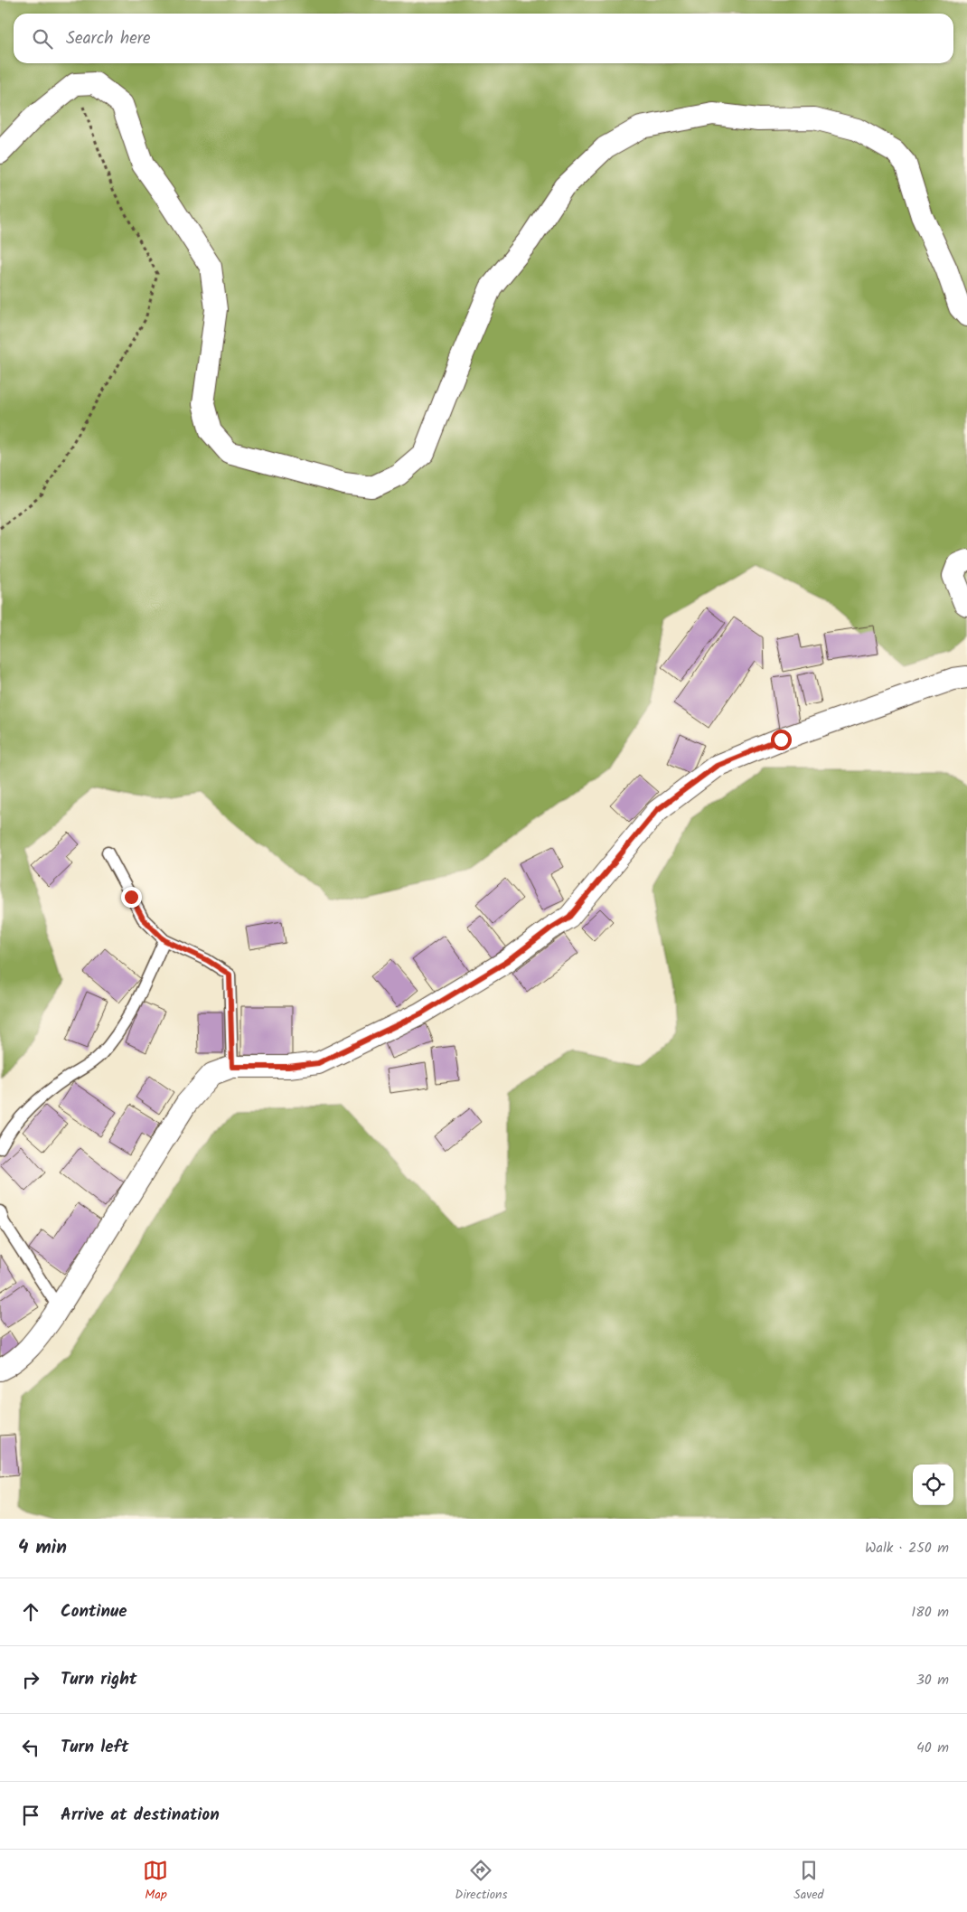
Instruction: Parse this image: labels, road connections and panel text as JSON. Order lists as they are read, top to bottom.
{
  "page": {
    "search": "Search here",
    "heading": ["4 min", "Walk · 250 m"],
    "list": [
      ["Continue", "180 m"],
      ["Turn right", "30 m"],
      ["Turn left", "40 m"],
      "Arrive at destination"
    ],
    "nav": ["Map", "Directions", "Saved"]
  }
}
